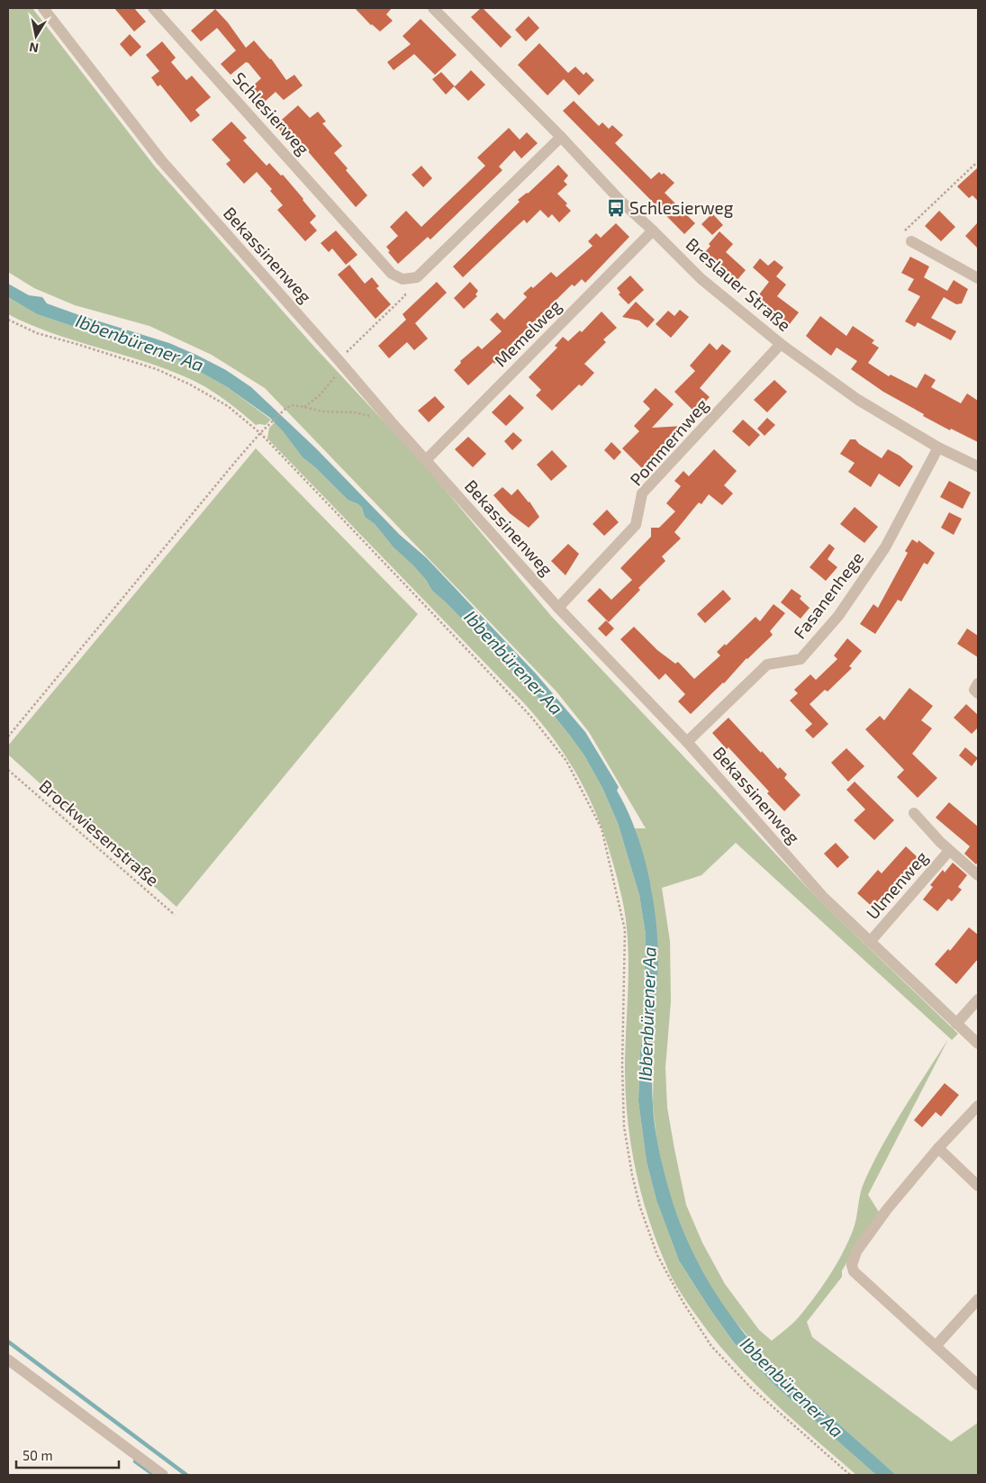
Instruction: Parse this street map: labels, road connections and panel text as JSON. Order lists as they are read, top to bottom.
{
  "streets": {
    "street": [
      "Schlesierweg",
      "Bekassinenweg",
      "Breslauer Straße",
      "Memelweg",
      "Pommernweg",
      "Fasanenhege",
      "Ulmenweg"
    ],
    "path": ["Brockwiesenstraße"]
  },
  "crossings": [
    ["Bekassinenweg", "Memelweg"],
    ["Bekassinenweg", "Pommernweg"],
    ["Bekassinenweg", "Fasanenhege"],
    ["Bekassinenweg", "Ulmenweg"],
    ["Breslauer Straße", "Memelweg"],
    ["Breslauer Straße", "Pommernweg"],
    ["Breslauer Straße", "Fasanenhege"]
  ],
  "water": ["Ibbenbürener Aa"],
  "places": {
    "bus stop": ["Schlesierweg"]
  },
  "scale_bar": "50 m",
  "north": "bottom"
}
